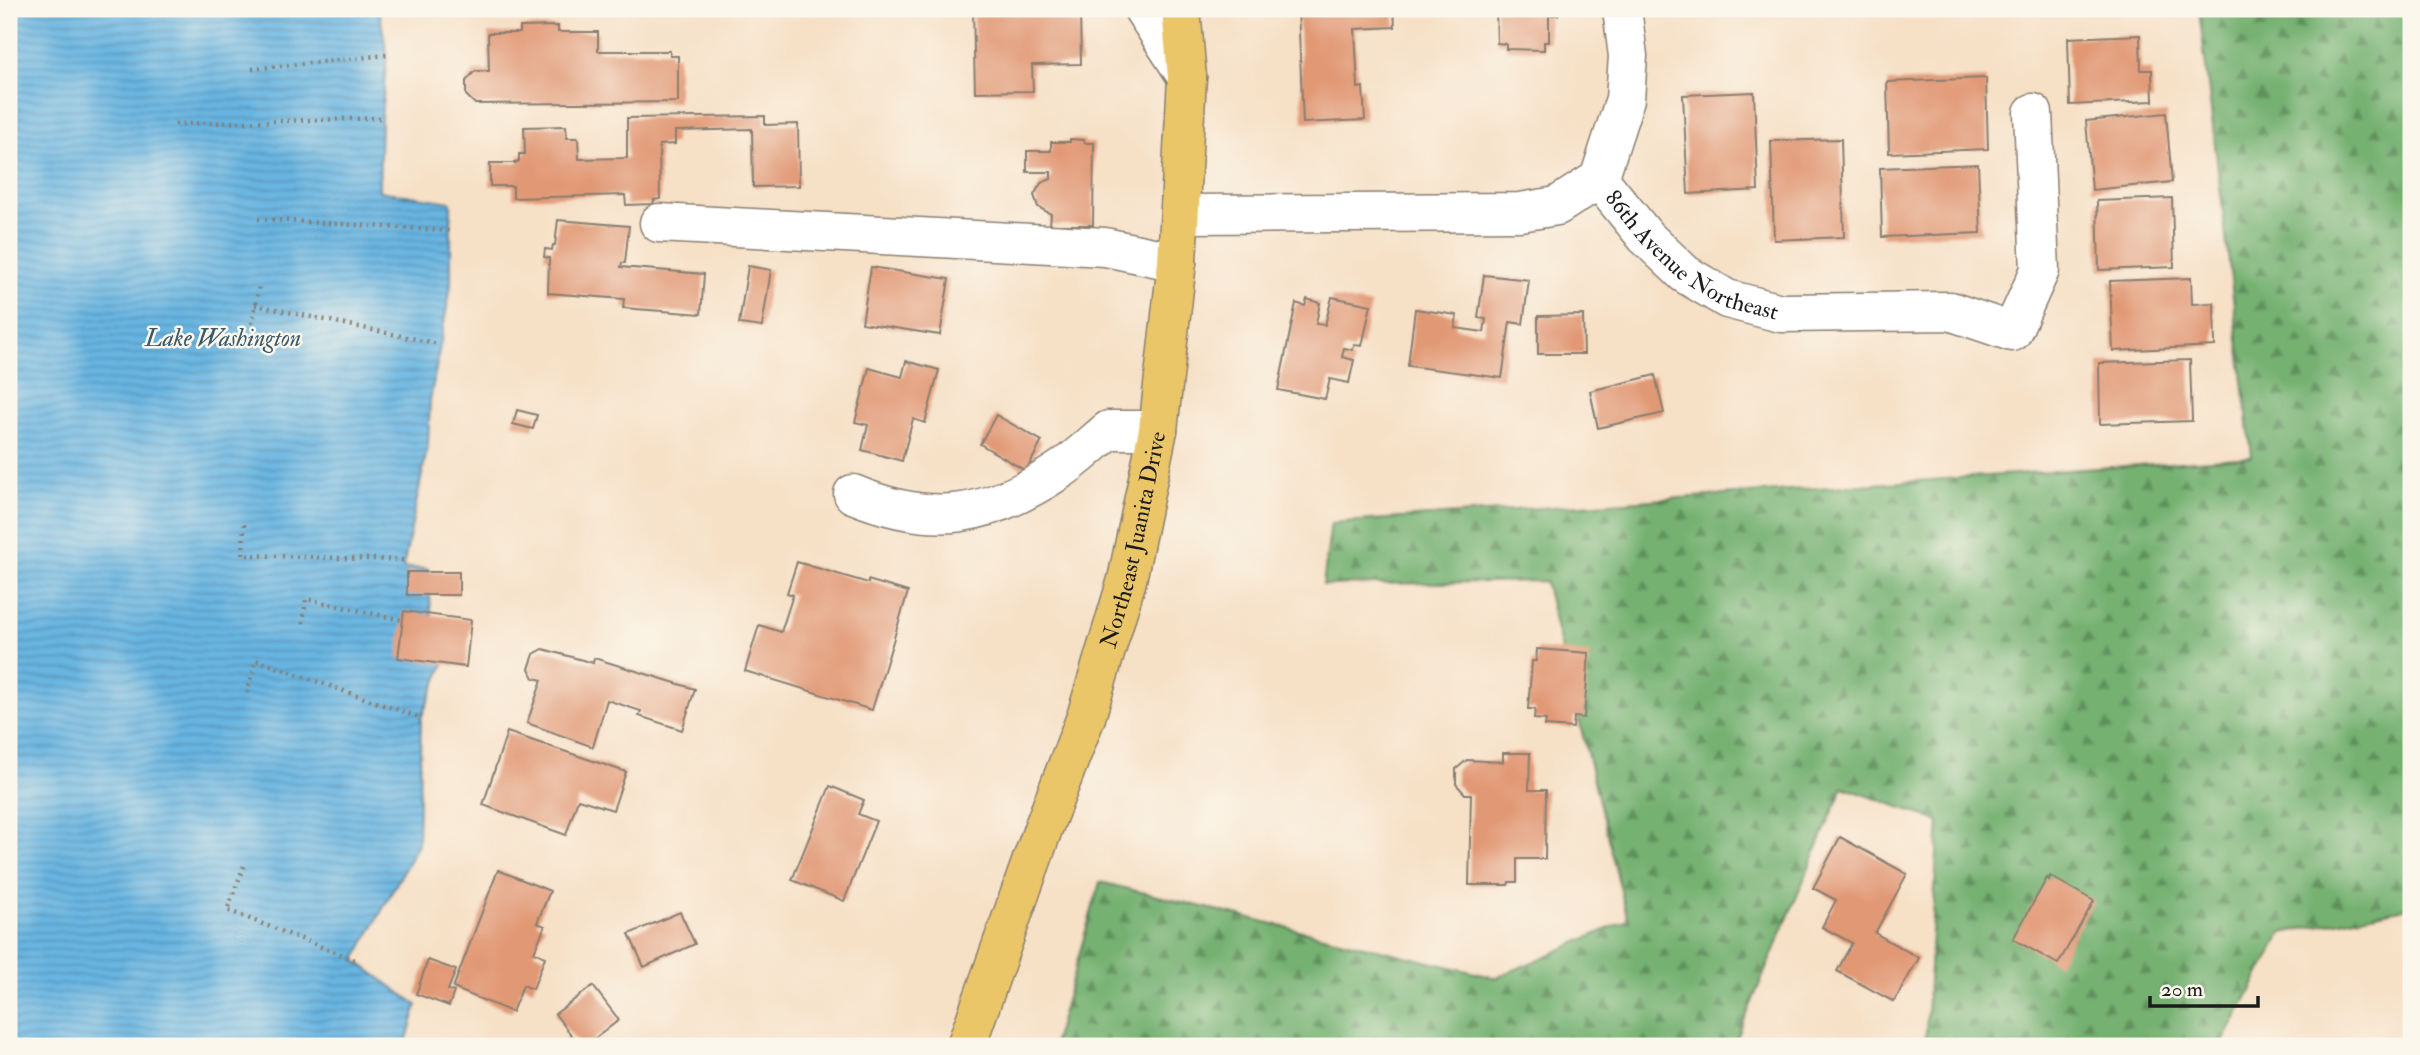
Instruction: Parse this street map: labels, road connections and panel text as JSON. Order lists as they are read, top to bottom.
{
  "streets": {
    "main road": ["Northeast Juanita Drive"],
    "street": ["86th Avenue Northeast"]
  },
  "crossings": [
    ["86th Avenue Northeast", "Northeast Juanita Drive"]
  ],
  "water": ["Lake Washington"],
  "scale_bar": "20 m"
}
